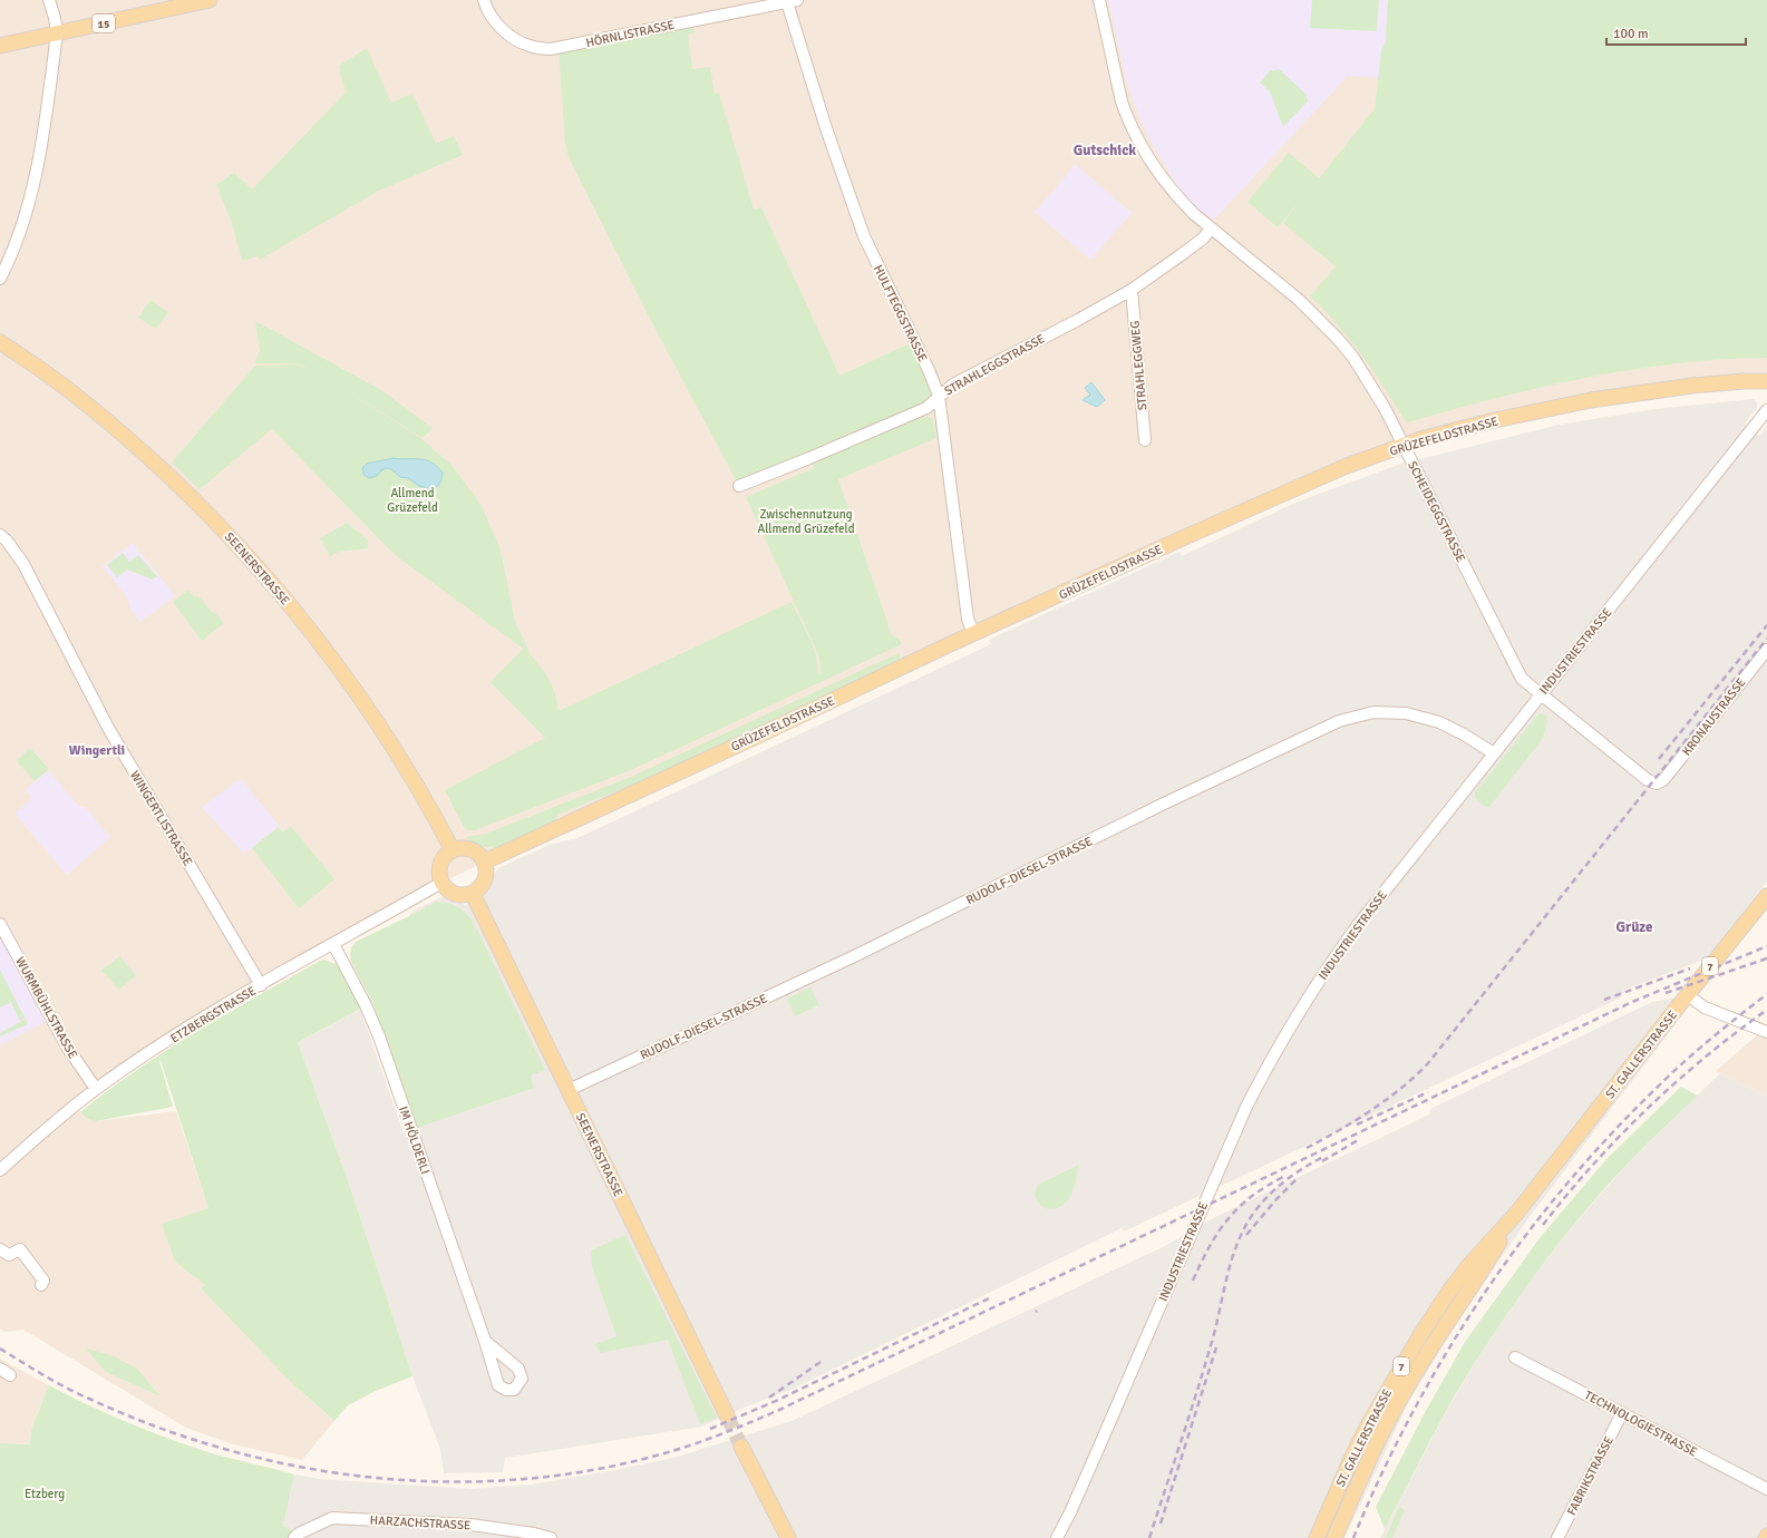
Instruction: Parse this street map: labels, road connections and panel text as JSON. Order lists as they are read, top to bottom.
{
  "streets": {
    "main road": [
      "15",
      "GRÜZEFELDSTRASSE",
      "SEENERSTRASSE",
      "7",
      "ST. GALLERSTRASSE"
    ],
    "street": [
      "HÖRNLISTRASSE",
      "HULFTEGGSTRASSE",
      "STRAHLEGGSTRASSE",
      "STRAHLEGGWEG",
      "SCHEIDEGGSTRASSE",
      "INDUSTRIESTRASSE",
      "KRONAUSTRASSE",
      "WINGERTLISTRASSE",
      "RUDOLF-DIESEL-STRASSE",
      "WURMBÜHLSTRASSE",
      "ETZBERGSTRASSE",
      "IM HÖLDERLI",
      "TECHNOLOGIESTRASSE",
      "FABRIKSTRASSE",
      "HARZACHSTRASSE"
    ]
  },
  "crossings": [
    ["HÖRNLISTRASSE", "HULFTEGGSTRASSE"],
    ["HULFTEGGSTRASSE", "STRAHLEGGSTRASSE"],
    ["HULFTEGGSTRASSE", "GRÜZEFELDSTRASSE"],
    ["STRAHLEGGSTRASSE", "STRAHLEGGWEG"],
    ["STRAHLEGGSTRASSE", "SCHEIDEGGSTRASSE"],
    ["GRÜZEFELDSTRASSE", "SCHEIDEGGSTRASSE"],
    ["GRÜZEFELDSTRASSE", "SEENERSTRASSE"],
    ["GRÜZEFELDSTRASSE", "ETZBERGSTRASSE"],
    ["SCHEIDEGGSTRASSE", "INDUSTRIESTRASSE"],
    ["SCHEIDEGGSTRASSE", "KRONAUSTRASSE"],
    ["SEENERSTRASSE", "RUDOLF-DIESEL-STRASSE"],
    ["SEENERSTRASSE", "ETZBERGSTRASSE"],
    ["INDUSTRIESTRASSE", "RUDOLF-DIESEL-STRASSE"],
    ["WINGERTLISTRASSE", "ETZBERGSTRASSE"],
    ["WURMBÜHLSTRASSE", "ETZBERGSTRASSE"],
    ["ETZBERGSTRASSE", "IM HÖLDERLI"],
    ["TECHNOLOGIESTRASSE", "FABRIKSTRASSE"]
  ],
  "districts": ["Gutschick", "Wingertli", "Grüze"],
  "parks": ["Allmend Grüzefeld", "Zwischennutzung Allmend Grüzefeld", "Etzberg"],
  "scale_bar": "100 m"
}
